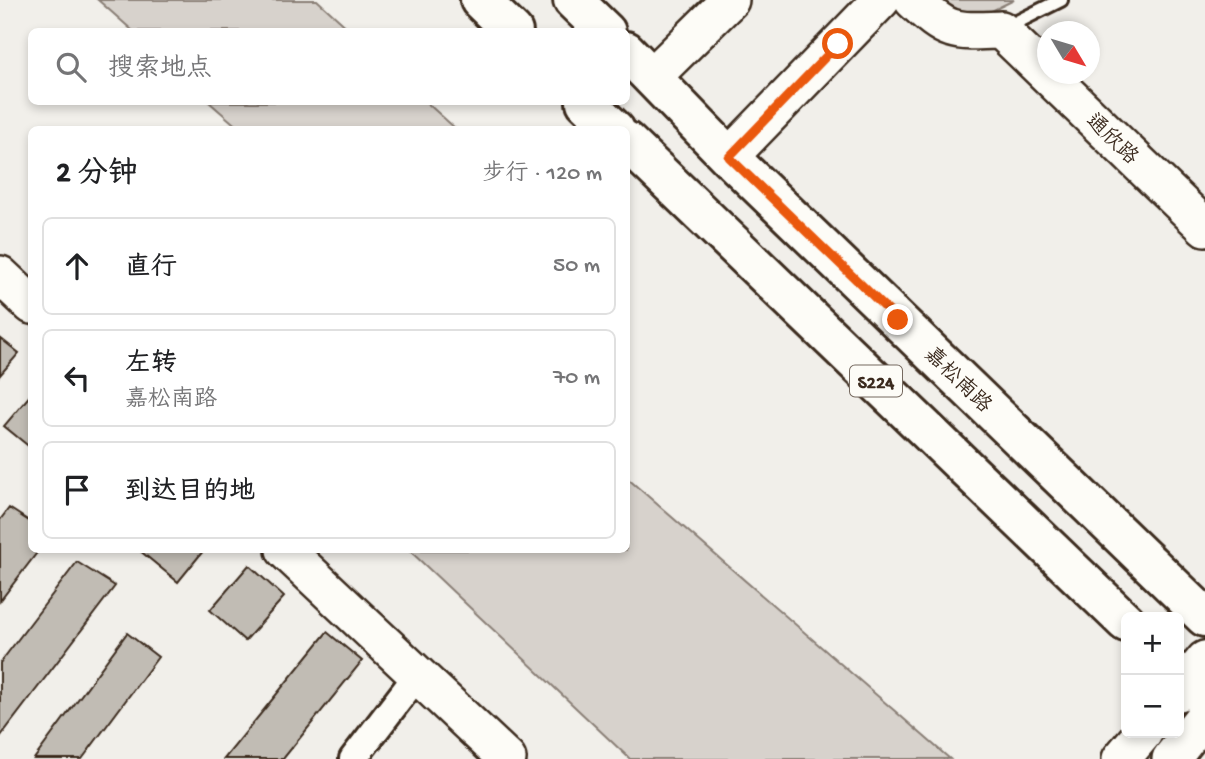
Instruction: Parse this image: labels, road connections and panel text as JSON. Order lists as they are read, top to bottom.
{
  "streets": {
    "main road": ["嘉松南路", "S224"],
    "street": ["通欣路"]
  },
  "north": "bottom right",
  "page": {
    "search": "搜索地点",
    "heading": ["2 分钟", "步行 · 120 m"],
    "list": [
      ["直行", "50 m"],
      ["左转", "嘉松南路", "70 m"],
      "到达目的地"
    ],
    "map_buttons": ["+", "−"]
  }
}
